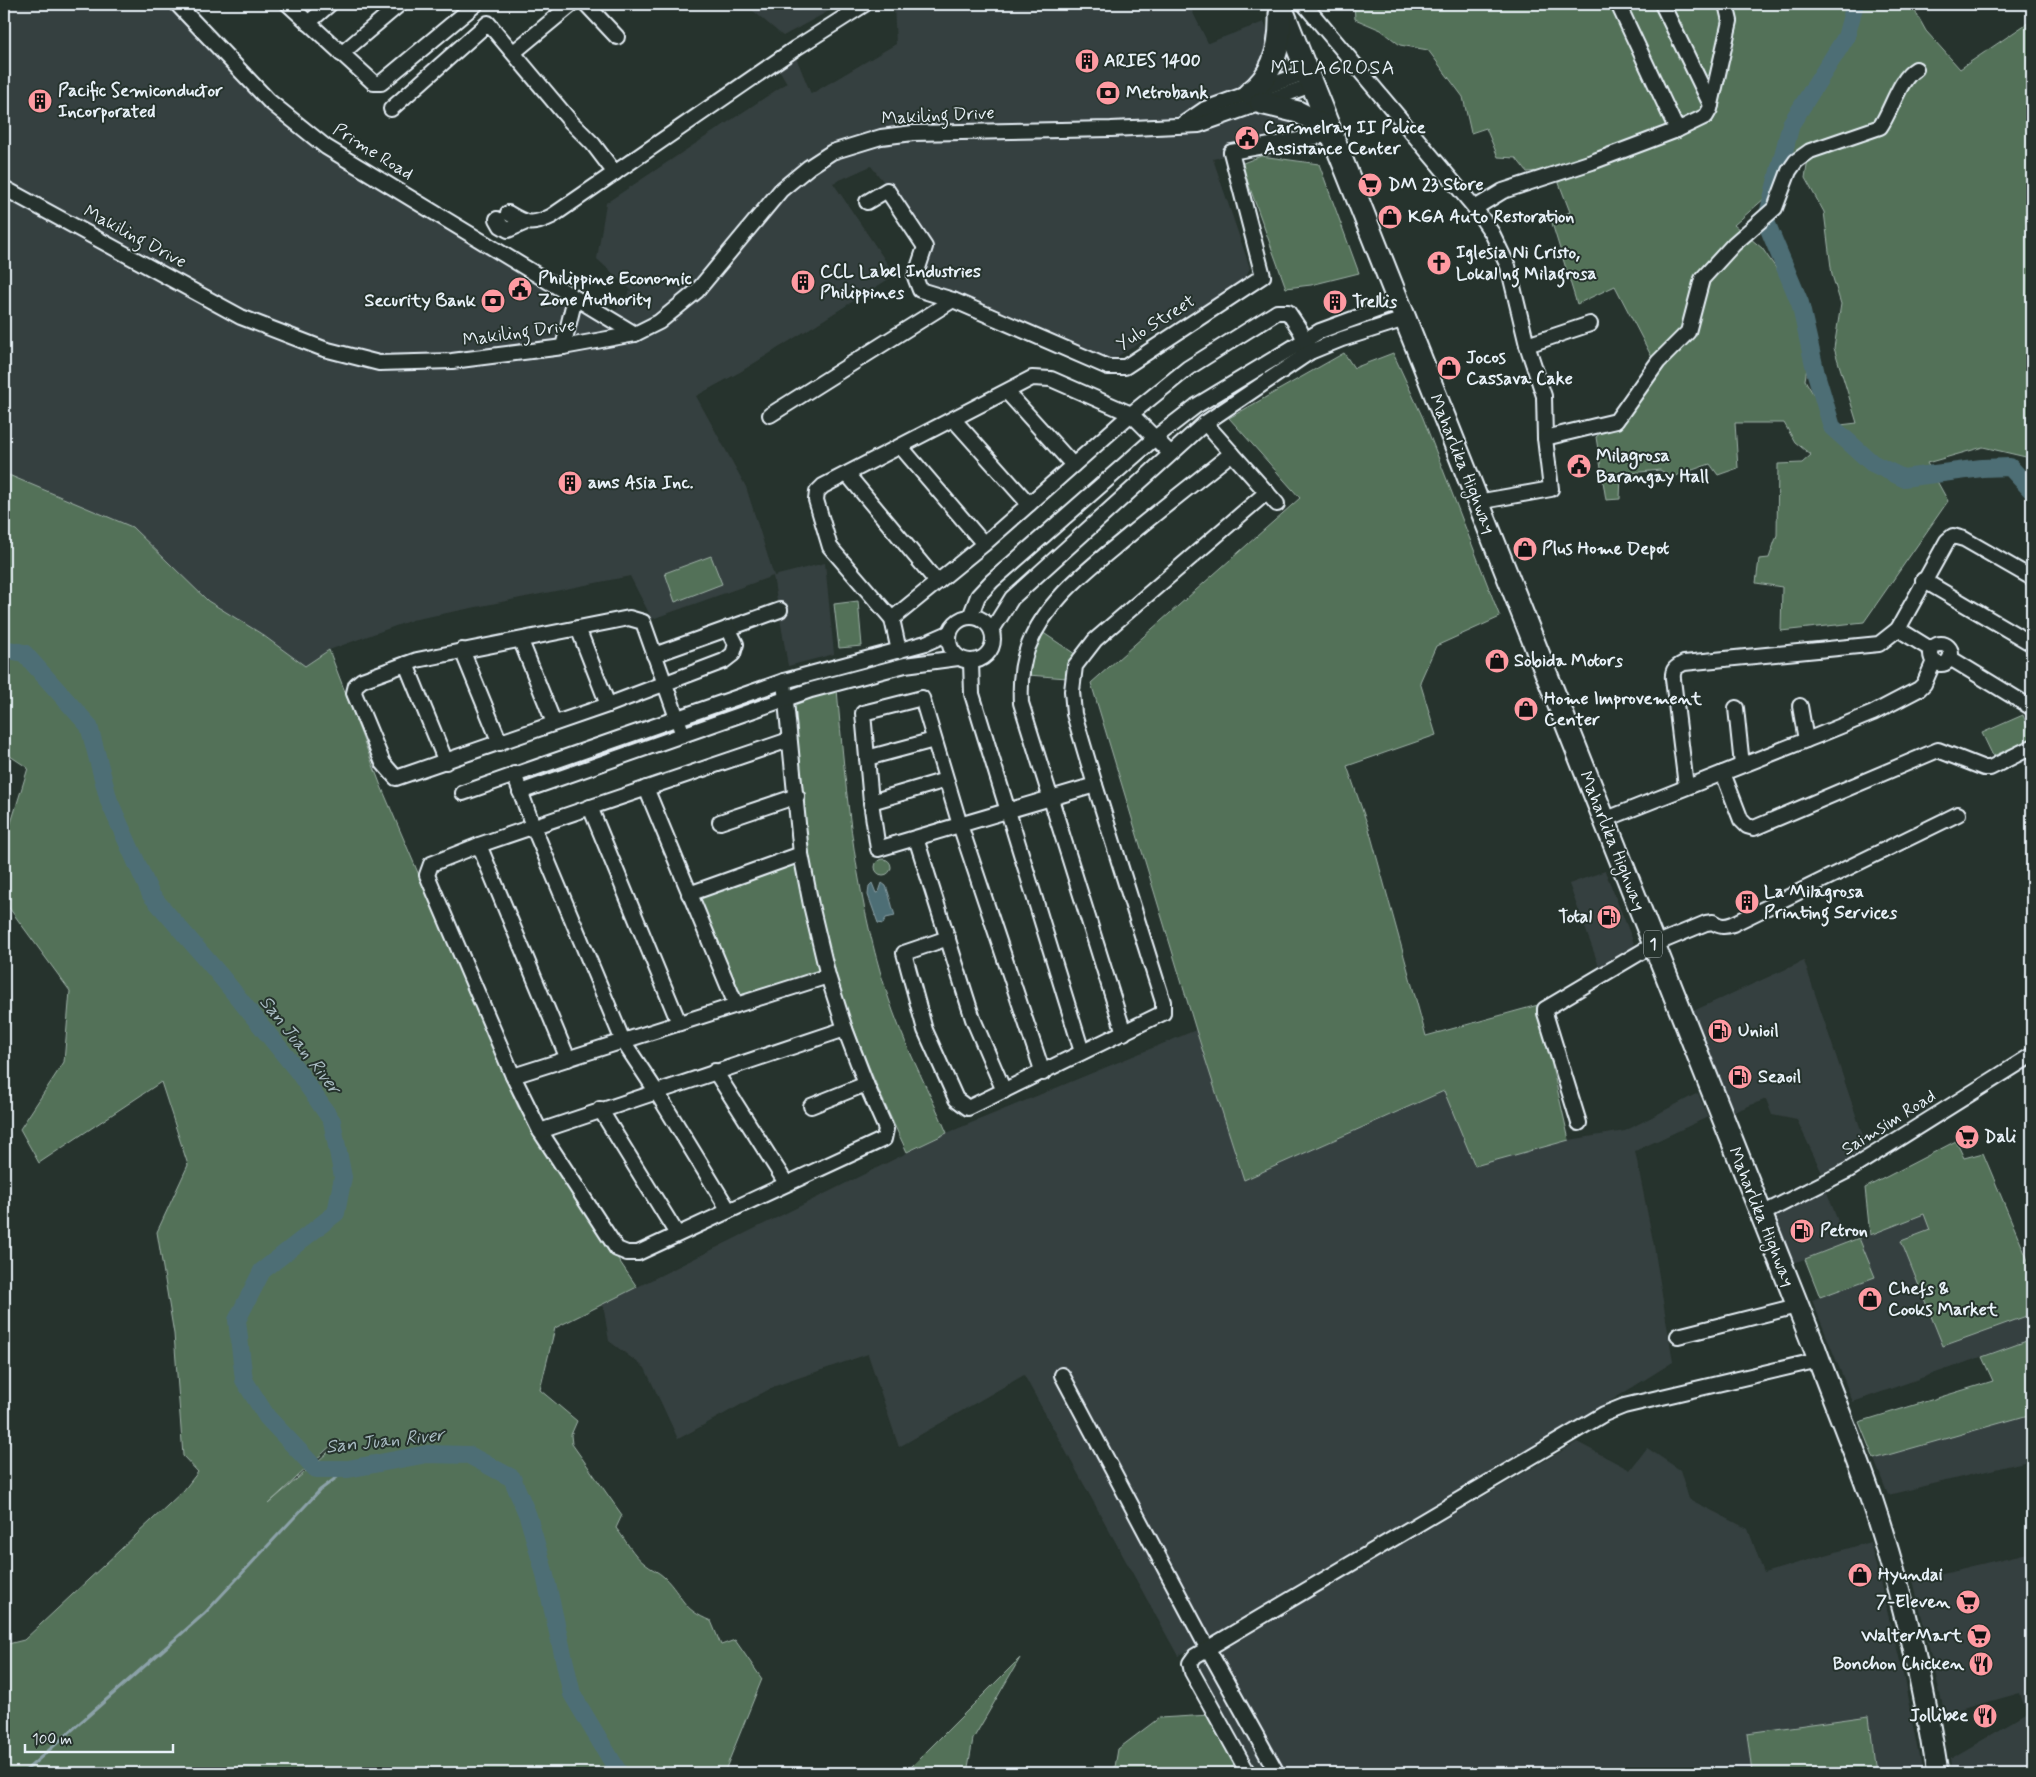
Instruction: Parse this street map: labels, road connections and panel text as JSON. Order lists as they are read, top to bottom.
{
  "streets": {
    "highway": ["Maharlika Highway", "1"],
    "street": [
      "Makiling Drive",
      "Prime Road",
      "Yulo Street",
      "Saimsim Road"
    ]
  },
  "crossings": [
    ["Makiling Drive", "Prime Road"],
    ["Makiling Drive", "Maharlika Highway"],
    ["Yulo Street", "Maharlika Highway"],
    ["Maharlika Highway", "Saimsim Road"]
  ],
  "districts": ["MILAGROSA"],
  "water": ["San Juan River"],
  "places": {
    "building": [
      "ARIES 1400",
      "Pacific Semiconductor Incorporated",
      "CCL Label Industries Philippines",
      "Trellis",
      "ams Asia Inc.",
      "La Milagrosa Printing Services"
    ],
    "bank": ["Metrobank", "Security Bank"],
    "public building": ["Carmelray II Police Assistance Center", "Philippine Economic Zone Authority", "Milagrosa Barangay Hall"],
    "supermarket": [
      "DM 23 Store",
      "Dali",
      "7-Eleven",
      "WalterMart"
    ],
    "shop": [
      "KGA Auto Restoration",
      "Jocos Cassava Cake",
      "Plus Home Depot",
      "Sobida Motors",
      "Home Improvement Center",
      "Chefs & Cooks Market",
      "Hyundai"
    ],
    "church": ["Iglesia Ni Cristo, Lokal ng Milagrosa"],
    "fuel station": [
      "Total",
      "Unioil",
      "Seaoil",
      "Petron"
    ],
    "restaurant": ["Bonchon Chicken", "Jollibee"]
  },
  "scale_bar": "100 m"
}
